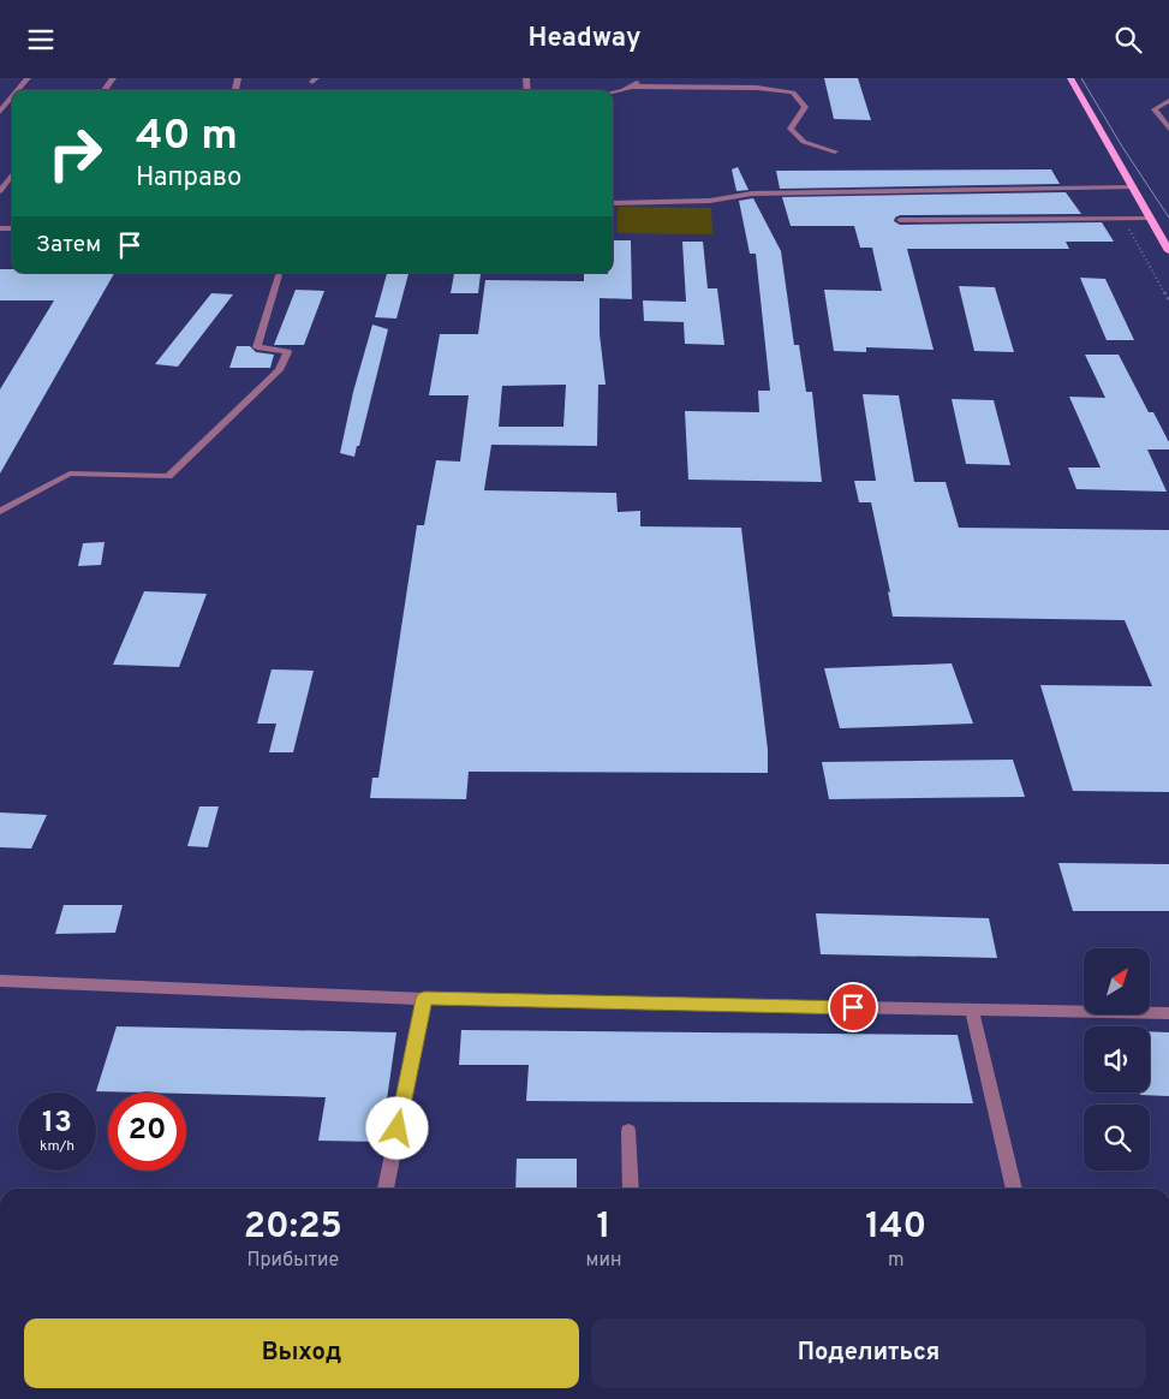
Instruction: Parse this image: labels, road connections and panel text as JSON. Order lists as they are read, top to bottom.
{
  "north": "top right",
  "page": {
    "header": "Headway",
    "turn": ["40 m", "Направо"],
    "then": "Затем",
    "speed": "13 km/h",
    "limit": "20",
    "eta": [
      "20:25",
      "Прибытие",
      "1",
      "мин",
      "140",
      "m"
    ],
    "buttons": ["Выход", "Поделиться"]
  }
}
